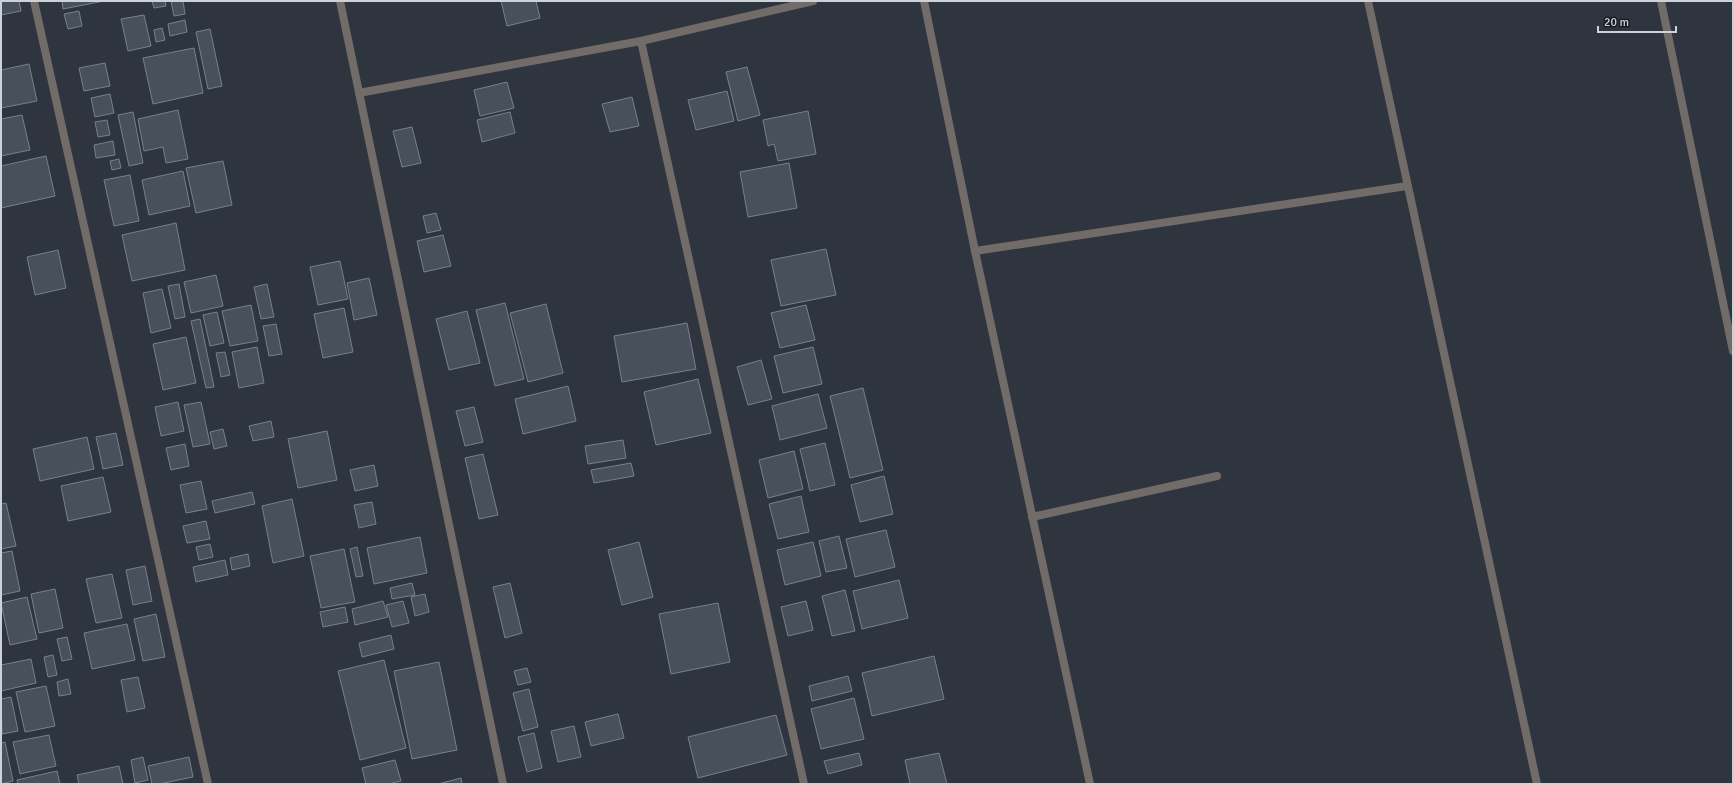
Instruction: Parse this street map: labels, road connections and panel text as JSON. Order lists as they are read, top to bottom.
{
  "scale_bar": "20 m"
}
